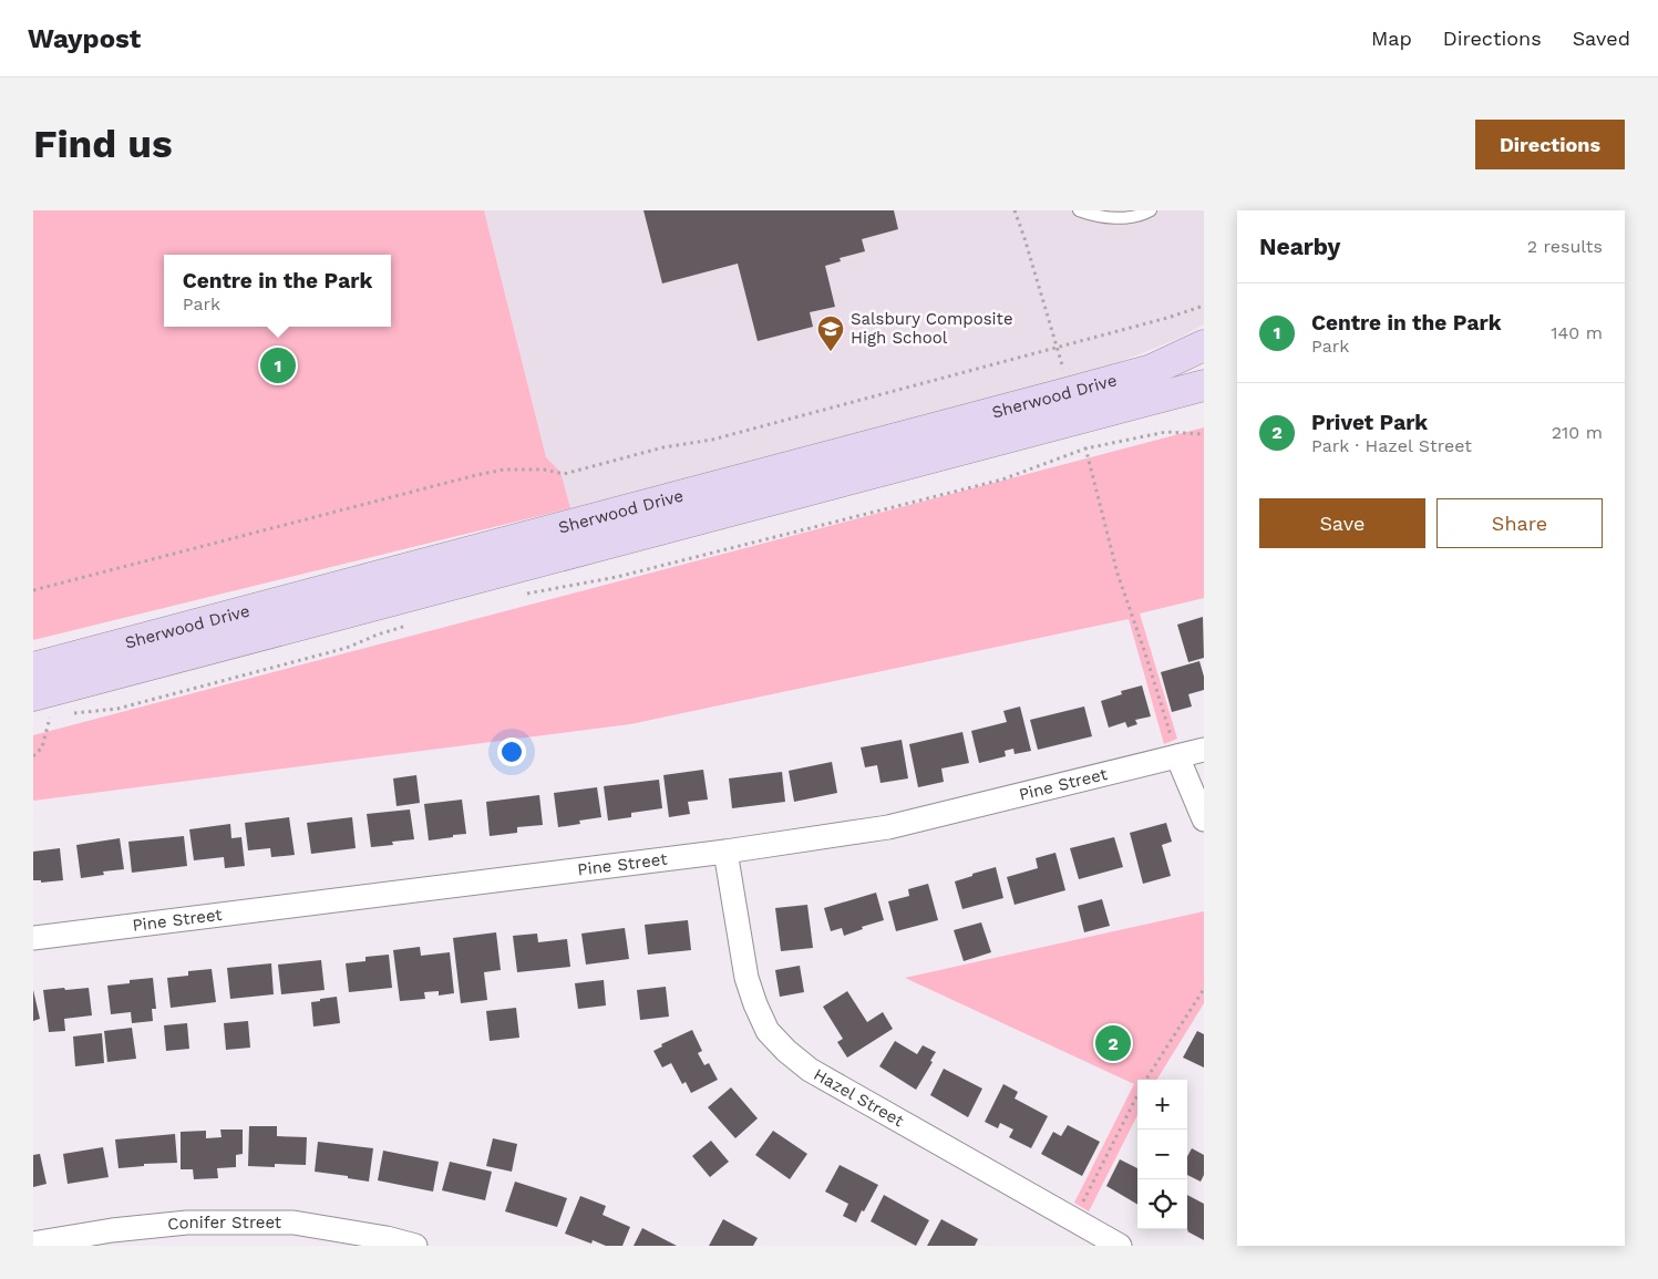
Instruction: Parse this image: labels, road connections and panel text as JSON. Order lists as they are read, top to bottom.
{
  "streets": {
    "main road": ["Sherwood Drive"],
    "street": ["Pine Street", "Hazel Street", "Conifer Street"]
  },
  "crossings": [
    ["Pine Street", "Hazel Street"]
  ],
  "places": {
    "school or university": ["Salsbury Composite High School"]
  },
  "page": {
    "header": "Waypost",
    "nav": ["Map", "Directions", "Saved"],
    "buttons": [
      "Directions",
      ["Save", "Share"]
    ],
    "title": "Find us",
    "heading": ["Nearby", "2 results"],
    "popup": ["Centre in the Park", "Park"],
    "list": [
      {
        "mark": "1",
        "name": "Centre in the Park",
        "note": "Park",
        "value": "140 m"
      },
      {
        "mark": "2",
        "name": "Privet Park",
        "note": "Park · Hazel Street",
        "value": "210 m"
      }
    ],
    "pins": ["1", "2"],
    "map_buttons": ["+", "−"]
  }
}
